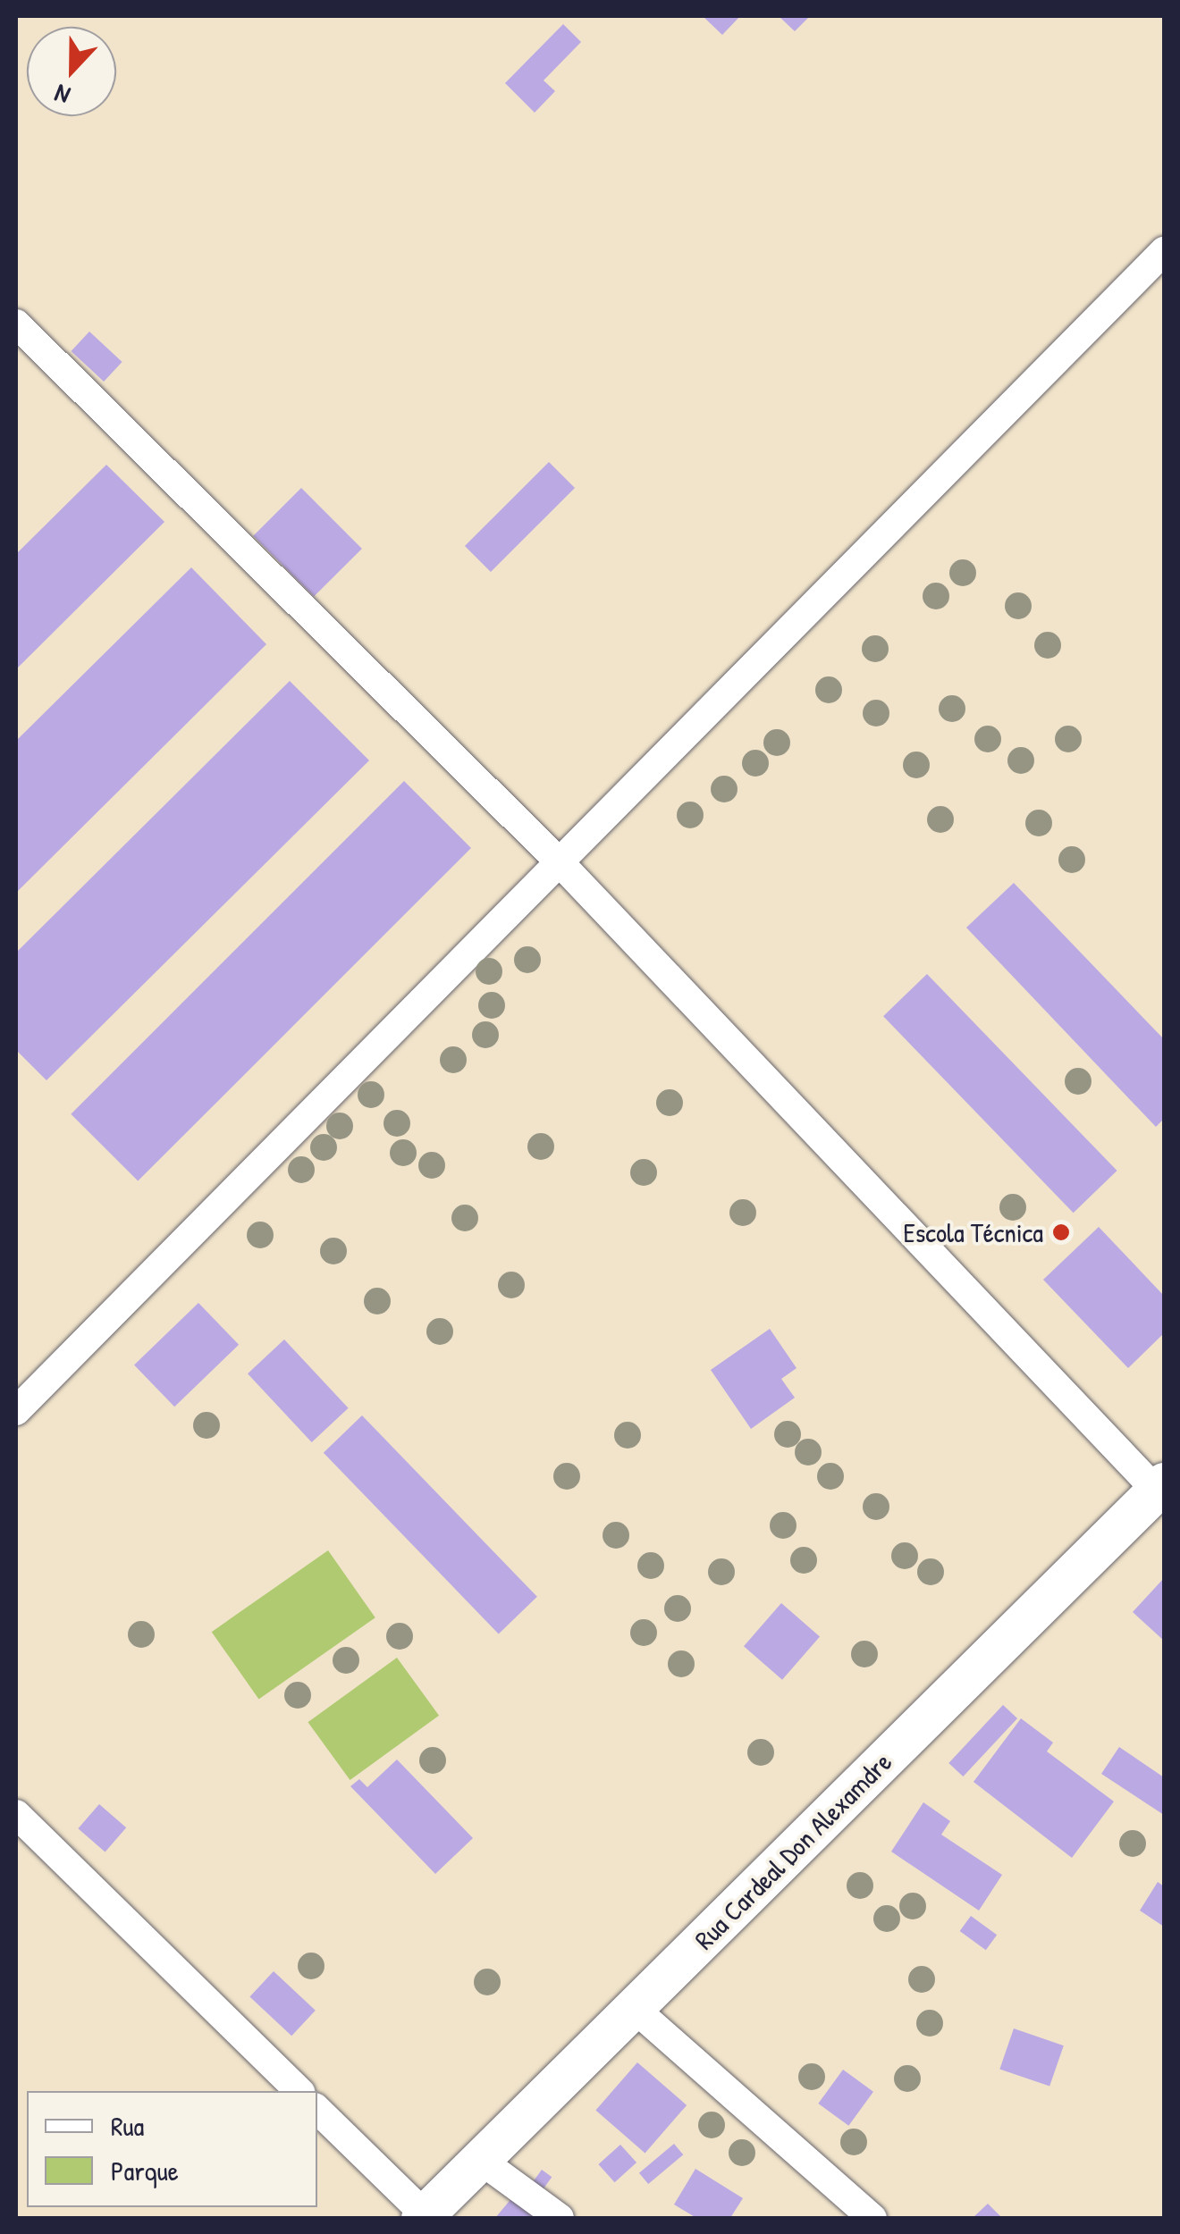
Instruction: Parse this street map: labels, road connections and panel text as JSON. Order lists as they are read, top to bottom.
{
  "streets": {
    "main road": ["Rua Cardeal Don Alexamdre"]
  },
  "places": ["Escola Técnica"],
  "legend": ["Rua", "Parque"],
  "north": "bottom"
}
